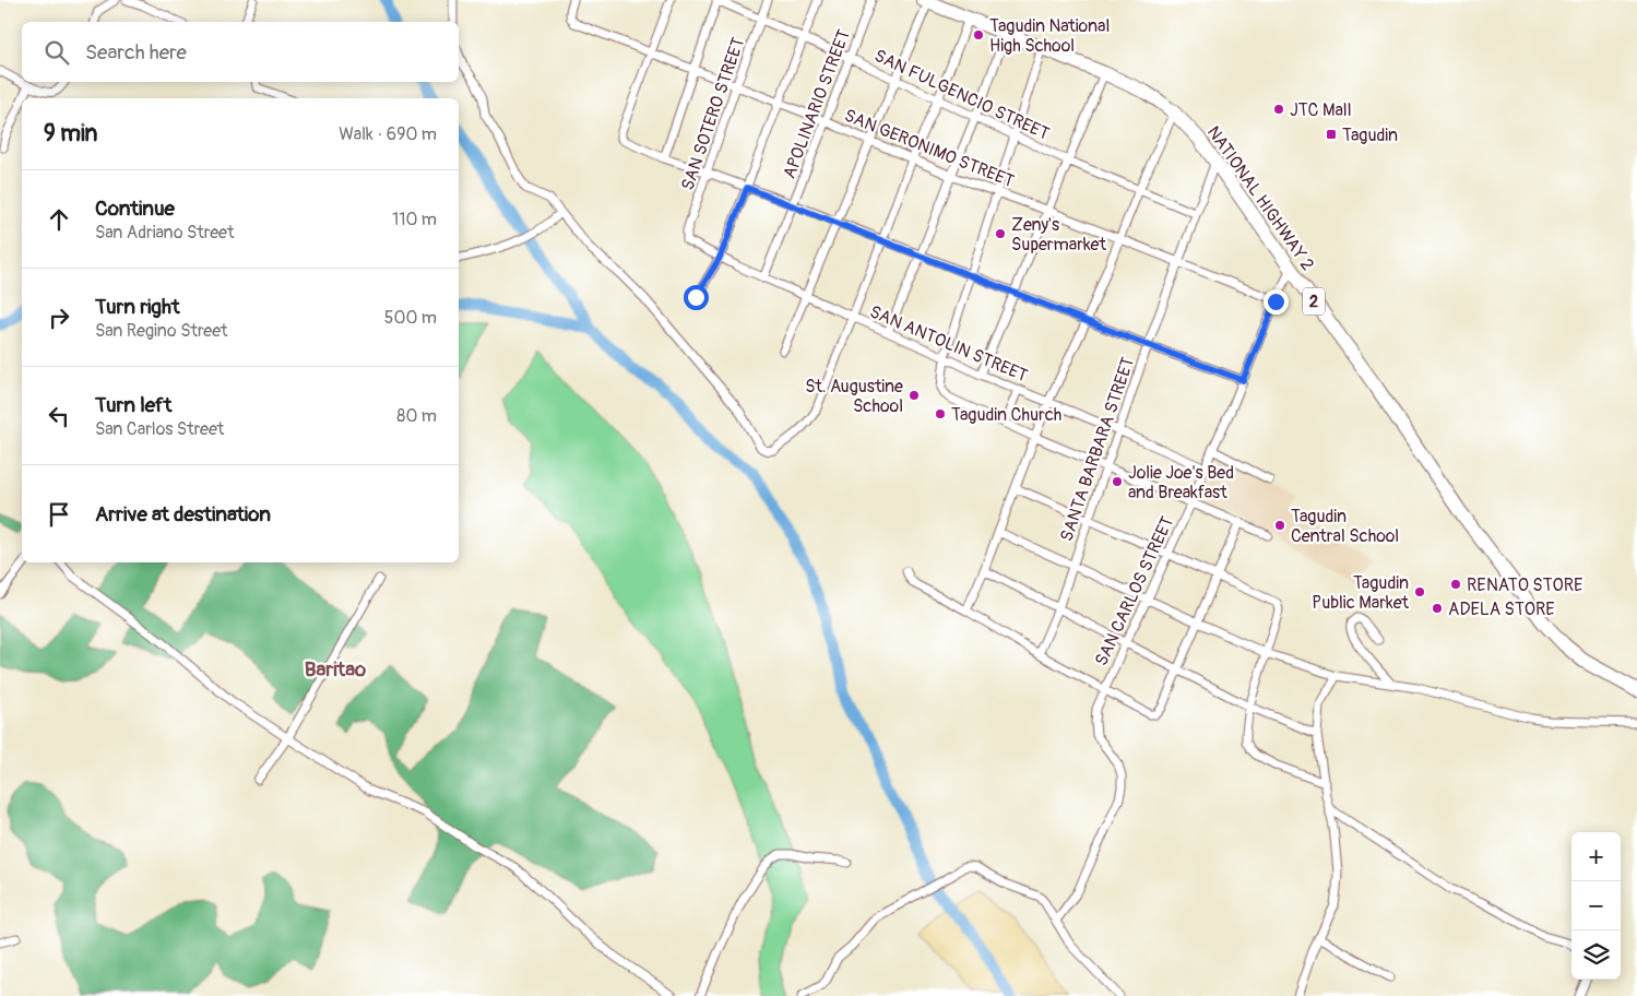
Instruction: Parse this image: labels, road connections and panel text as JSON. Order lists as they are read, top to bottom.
{
  "streets": {
    "highway": ["NATIONAL HIGHWAY 2", "2"],
    "street": [
      "SAN FULGENCIO STREET",
      "APOLINARIO STREET",
      "SAN SOTERO STREET",
      "SAN GERONIMO STREET",
      "SAN ANTOLIN STREET",
      "SANTA BARBARA STREET",
      "SAN CARLOS STREET"
    ]
  },
  "crossings": [
    ["SAN FULGENCIO STREET", "APOLINARIO STREET"],
    ["SAN FULGENCIO STREET", "SAN SOTERO STREET"],
    ["SAN FULGENCIO STREET", "SANTA BARBARA STREET"],
    ["APOLINARIO STREET", "SAN GERONIMO STREET"],
    ["APOLINARIO STREET", "SAN ANTOLIN STREET"],
    ["SAN SOTERO STREET", "SAN GERONIMO STREET"],
    ["SAN SOTERO STREET", "SAN ANTOLIN STREET"],
    ["SAN GERONIMO STREET", "SANTA BARBARA STREET"],
    ["SAN GERONIMO STREET", "SAN CARLOS STREET"],
    ["NATIONAL HIGHWAY 2", "SANTA BARBARA STREET"],
    ["NATIONAL HIGHWAY 2", "SAN CARLOS STREET"],
    ["SAN ANTOLIN STREET", "SANTA BARBARA STREET"],
    ["SAN ANTOLIN STREET", "SAN CARLOS STREET"]
  ],
  "districts": ["Baritao"],
  "places": {
    "other": [
      "Tagudin National High School",
      "JTC Mall",
      "Zeny's Supermarket",
      "St. Augustine School",
      "Tagudin Church",
      "Jolie Joe's Bed and Breakfast",
      "Tagudin Central School",
      "RENATO STORE",
      "Tagudin Public Market",
      "ADELA STORE"
    ],
    "transit": ["Tagudin"]
  },
  "page": {
    "search": "Search here",
    "heading": ["9 min", "Walk · 690 m"],
    "list": [
      ["Continue", "San Adriano Street", "110 m"],
      ["Turn right", "San Regino Street", "500 m"],
      ["Turn left", "San Carlos Street", "80 m"],
      "Arrive at destination"
    ],
    "map_buttons": ["+", "−"]
  }
}
